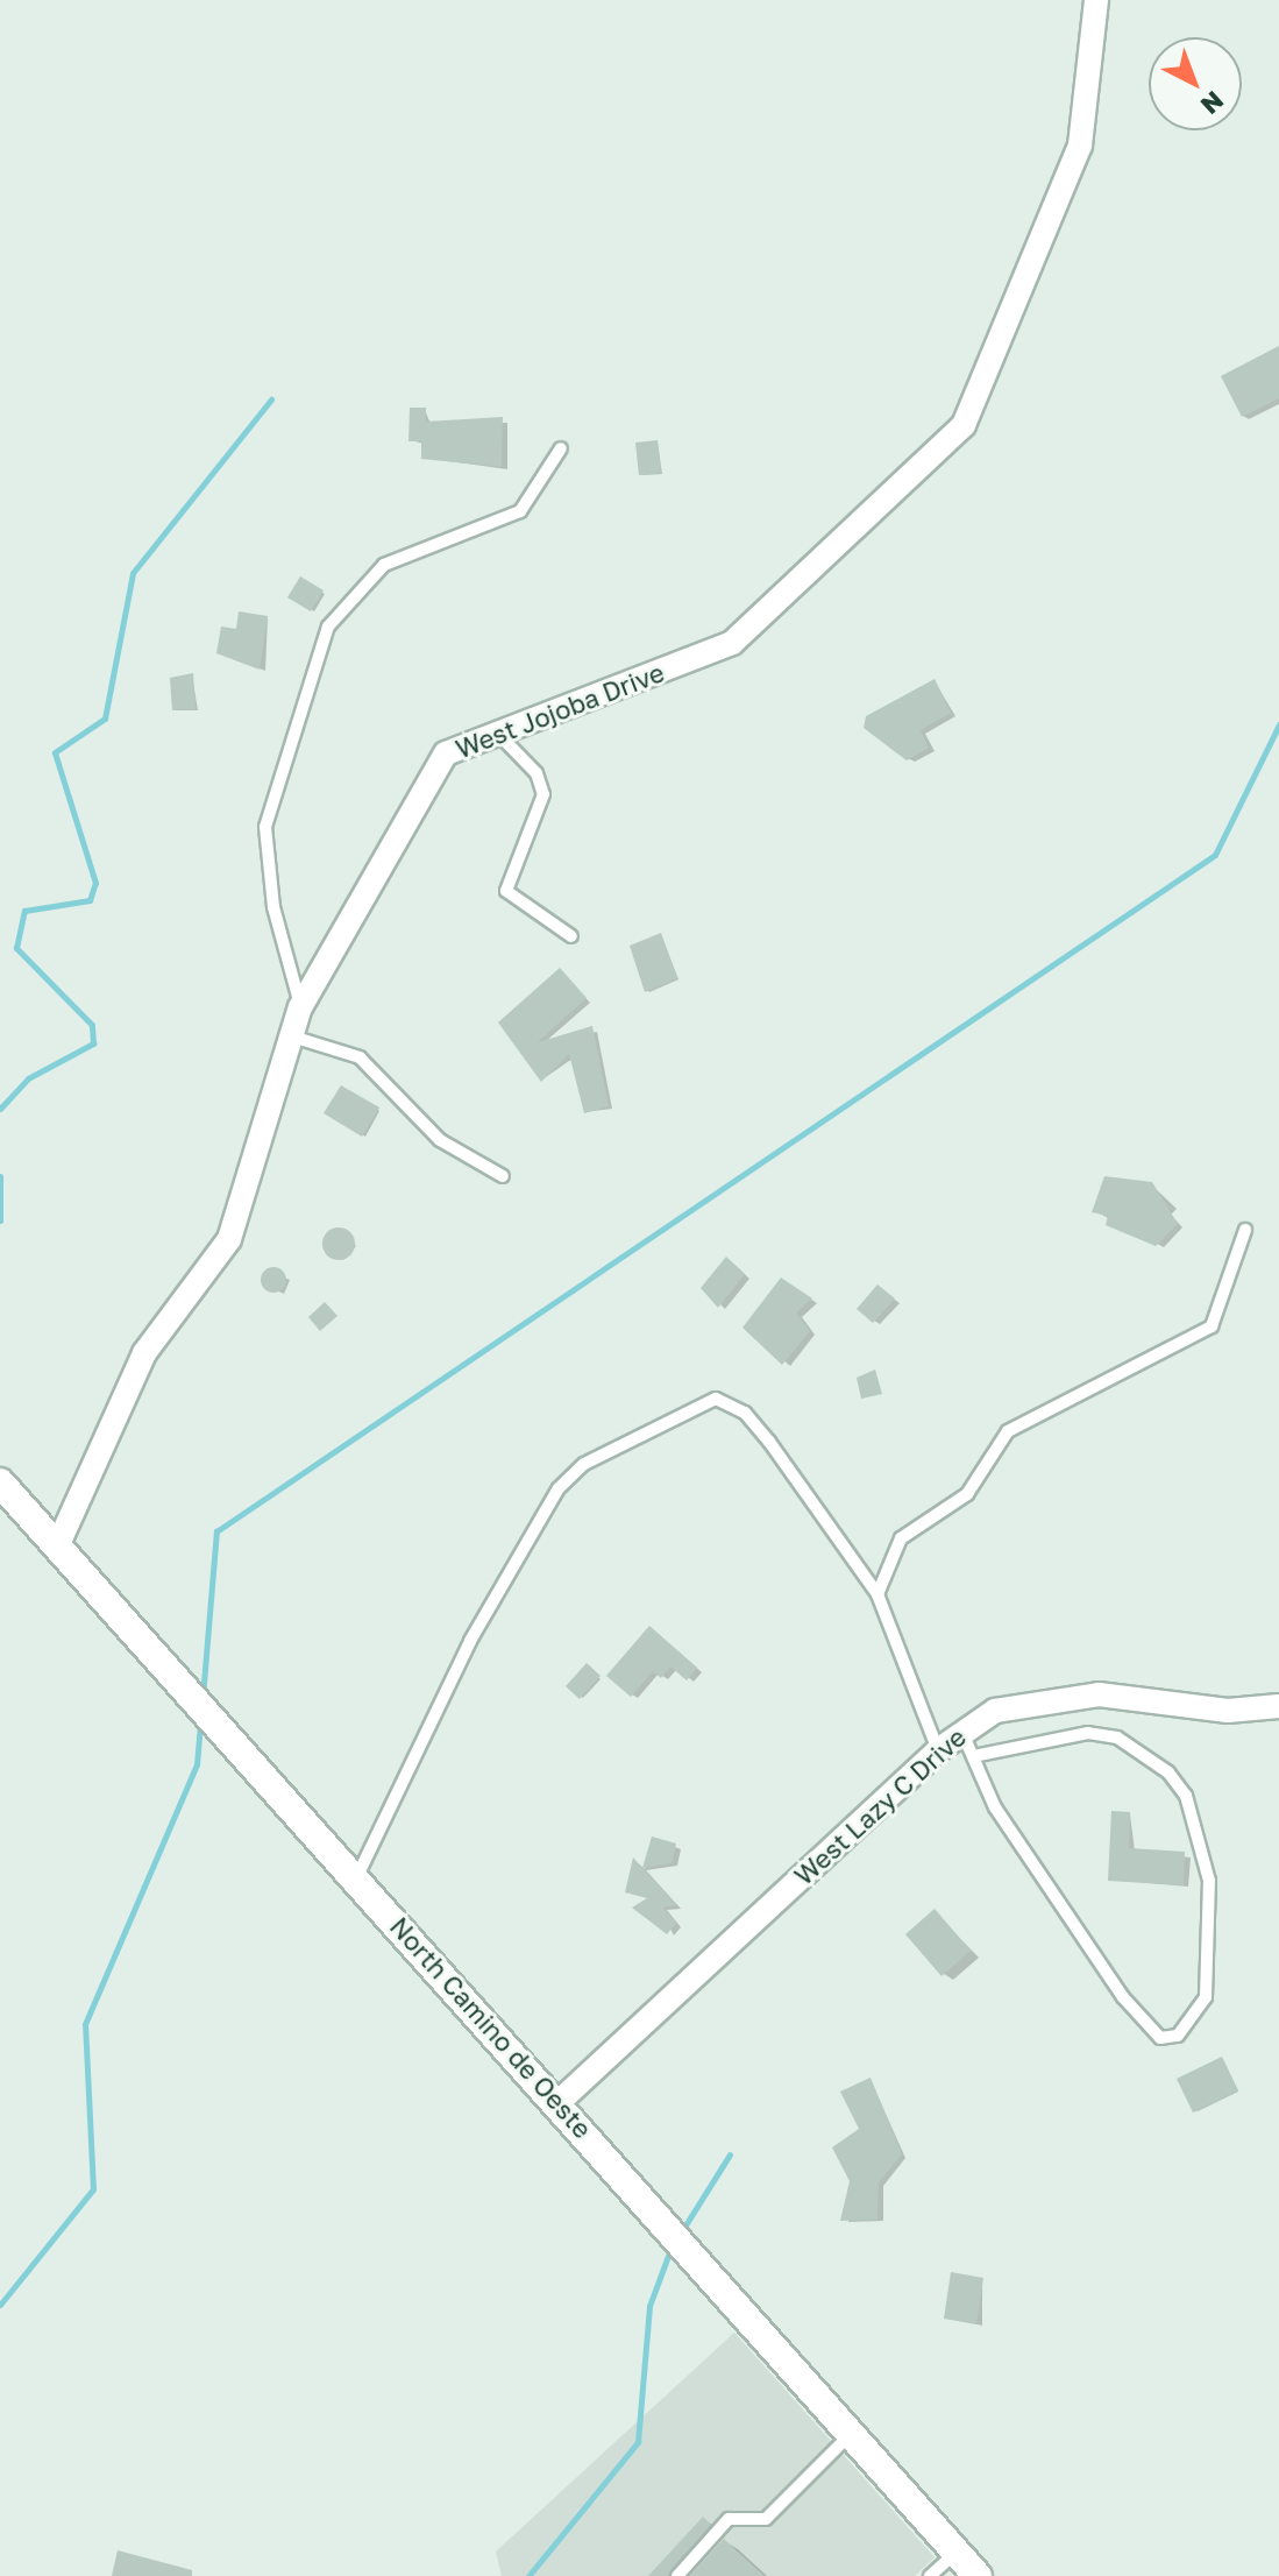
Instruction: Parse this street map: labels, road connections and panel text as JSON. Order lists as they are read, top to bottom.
{
  "streets": {
    "street": ["West Jojoba Drive", "West Lazy C Drive", "North Camino de Oeste"]
  },
  "crossings": [
    ["West Jojoba Drive", "North Camino de Oeste"],
    ["West Lazy C Drive", "North Camino de Oeste"]
  ],
  "north": "bottom right"
}
